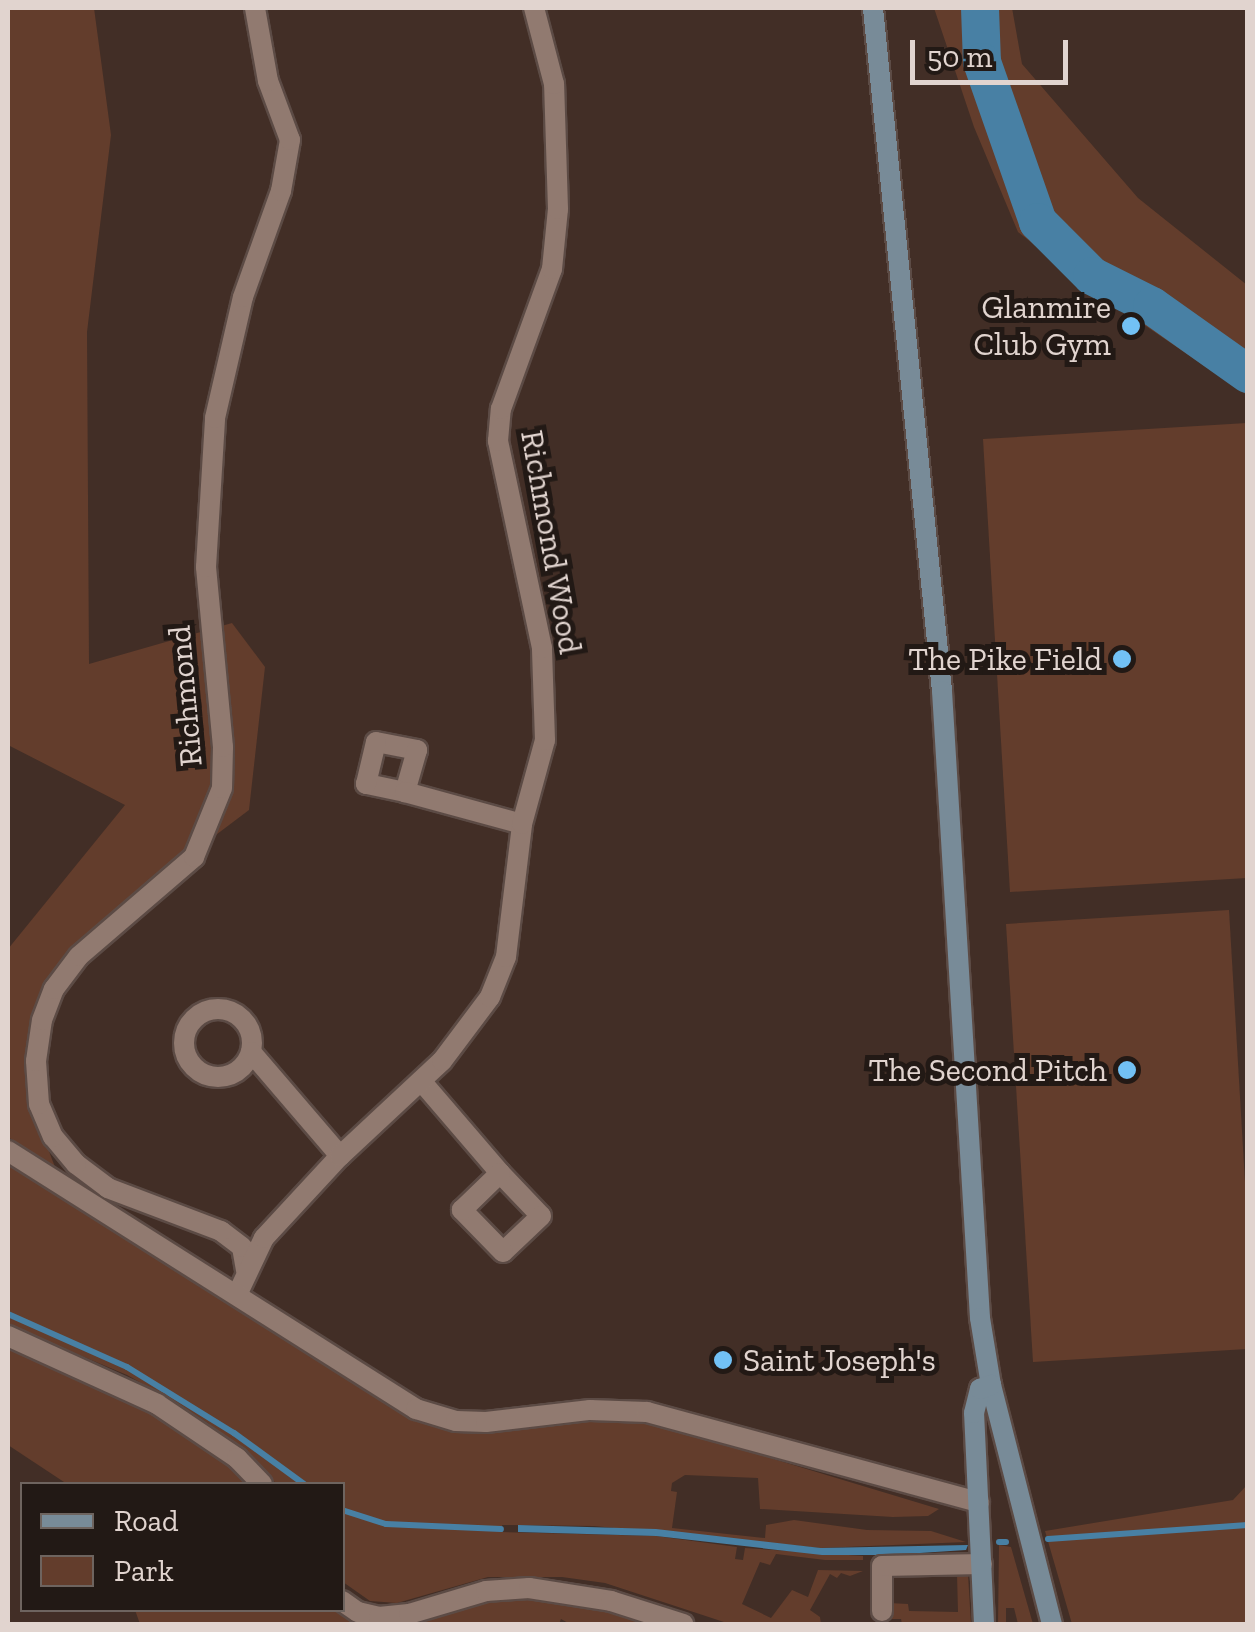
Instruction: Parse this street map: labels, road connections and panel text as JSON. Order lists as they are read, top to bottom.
{
  "streets": {
    "street": ["Richmond Wood", "Richmond"]
  },
  "crossings": [
    ["Richmond Wood", "Richmond"]
  ],
  "places": [
    "Glanmire Club Gym",
    "The Pike Field",
    "The Second Pitch",
    "Saint Joseph's"
  ],
  "legend": ["Road", "Park"],
  "scale_bar": "50 m"
}
